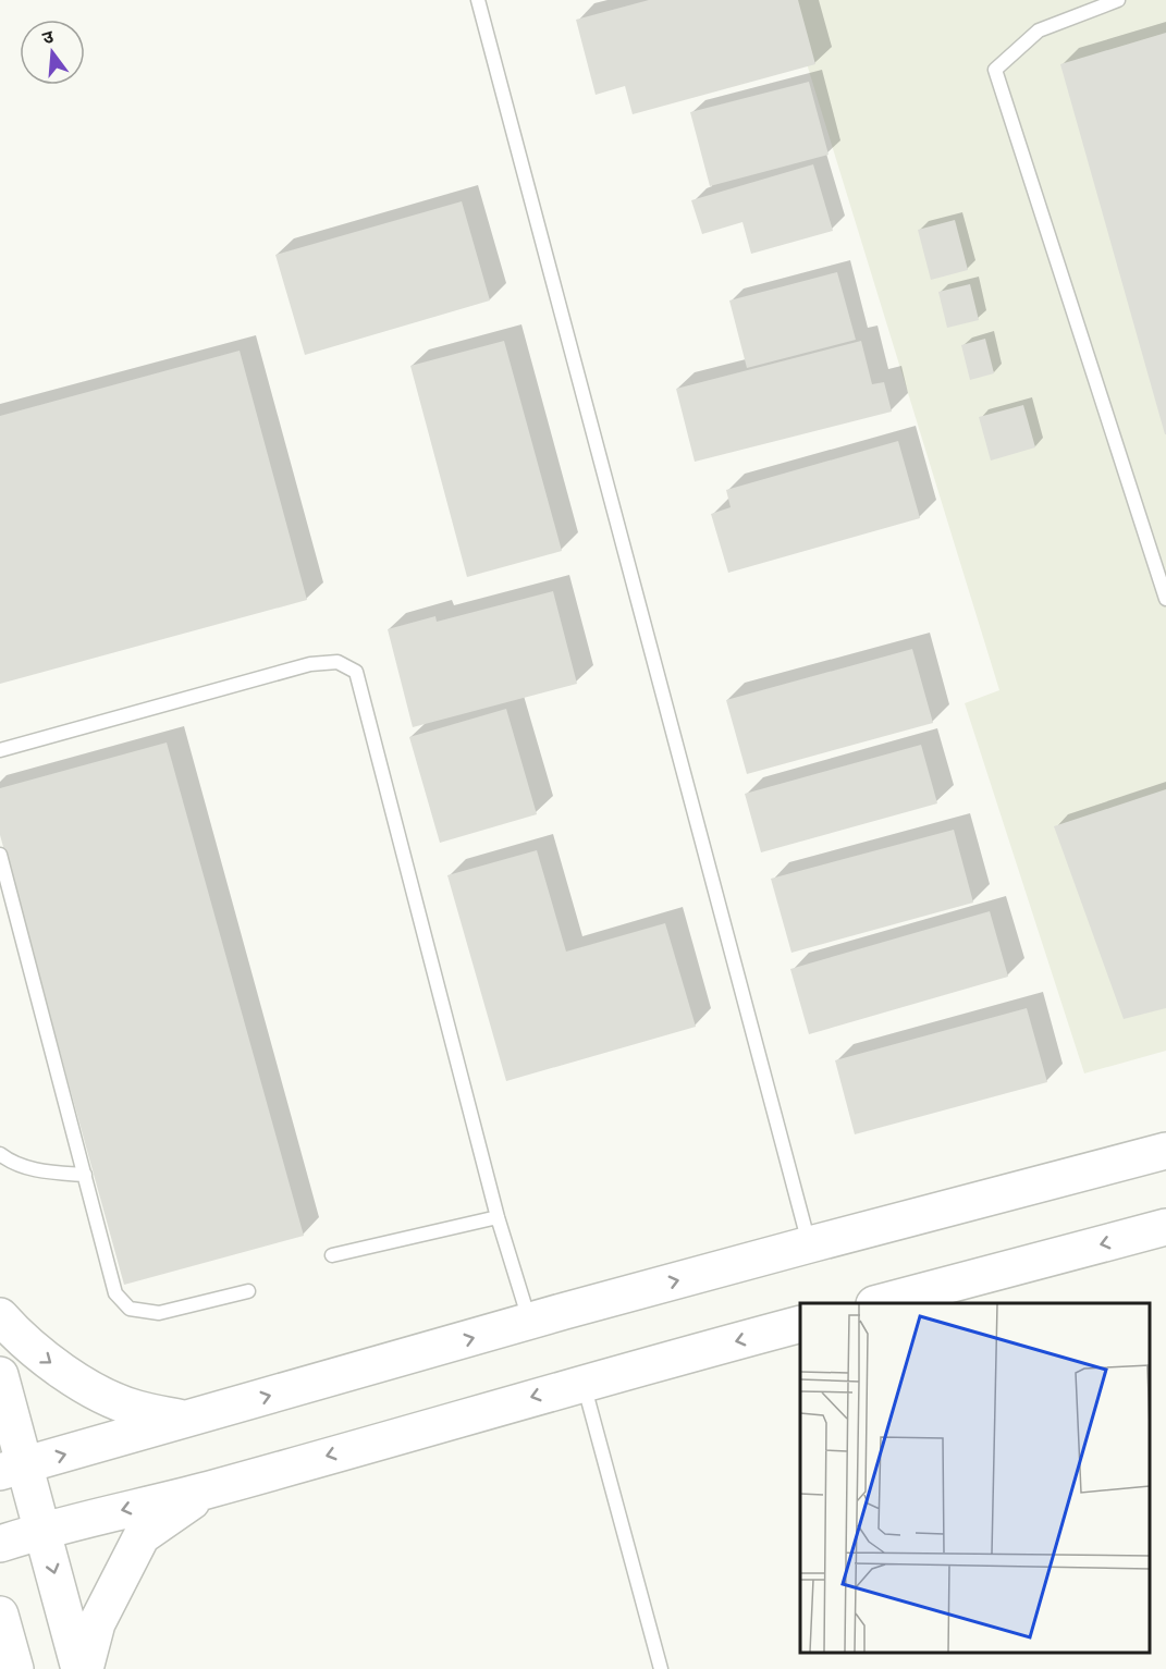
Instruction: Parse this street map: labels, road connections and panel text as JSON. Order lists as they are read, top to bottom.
{
  "north": "top"
}
